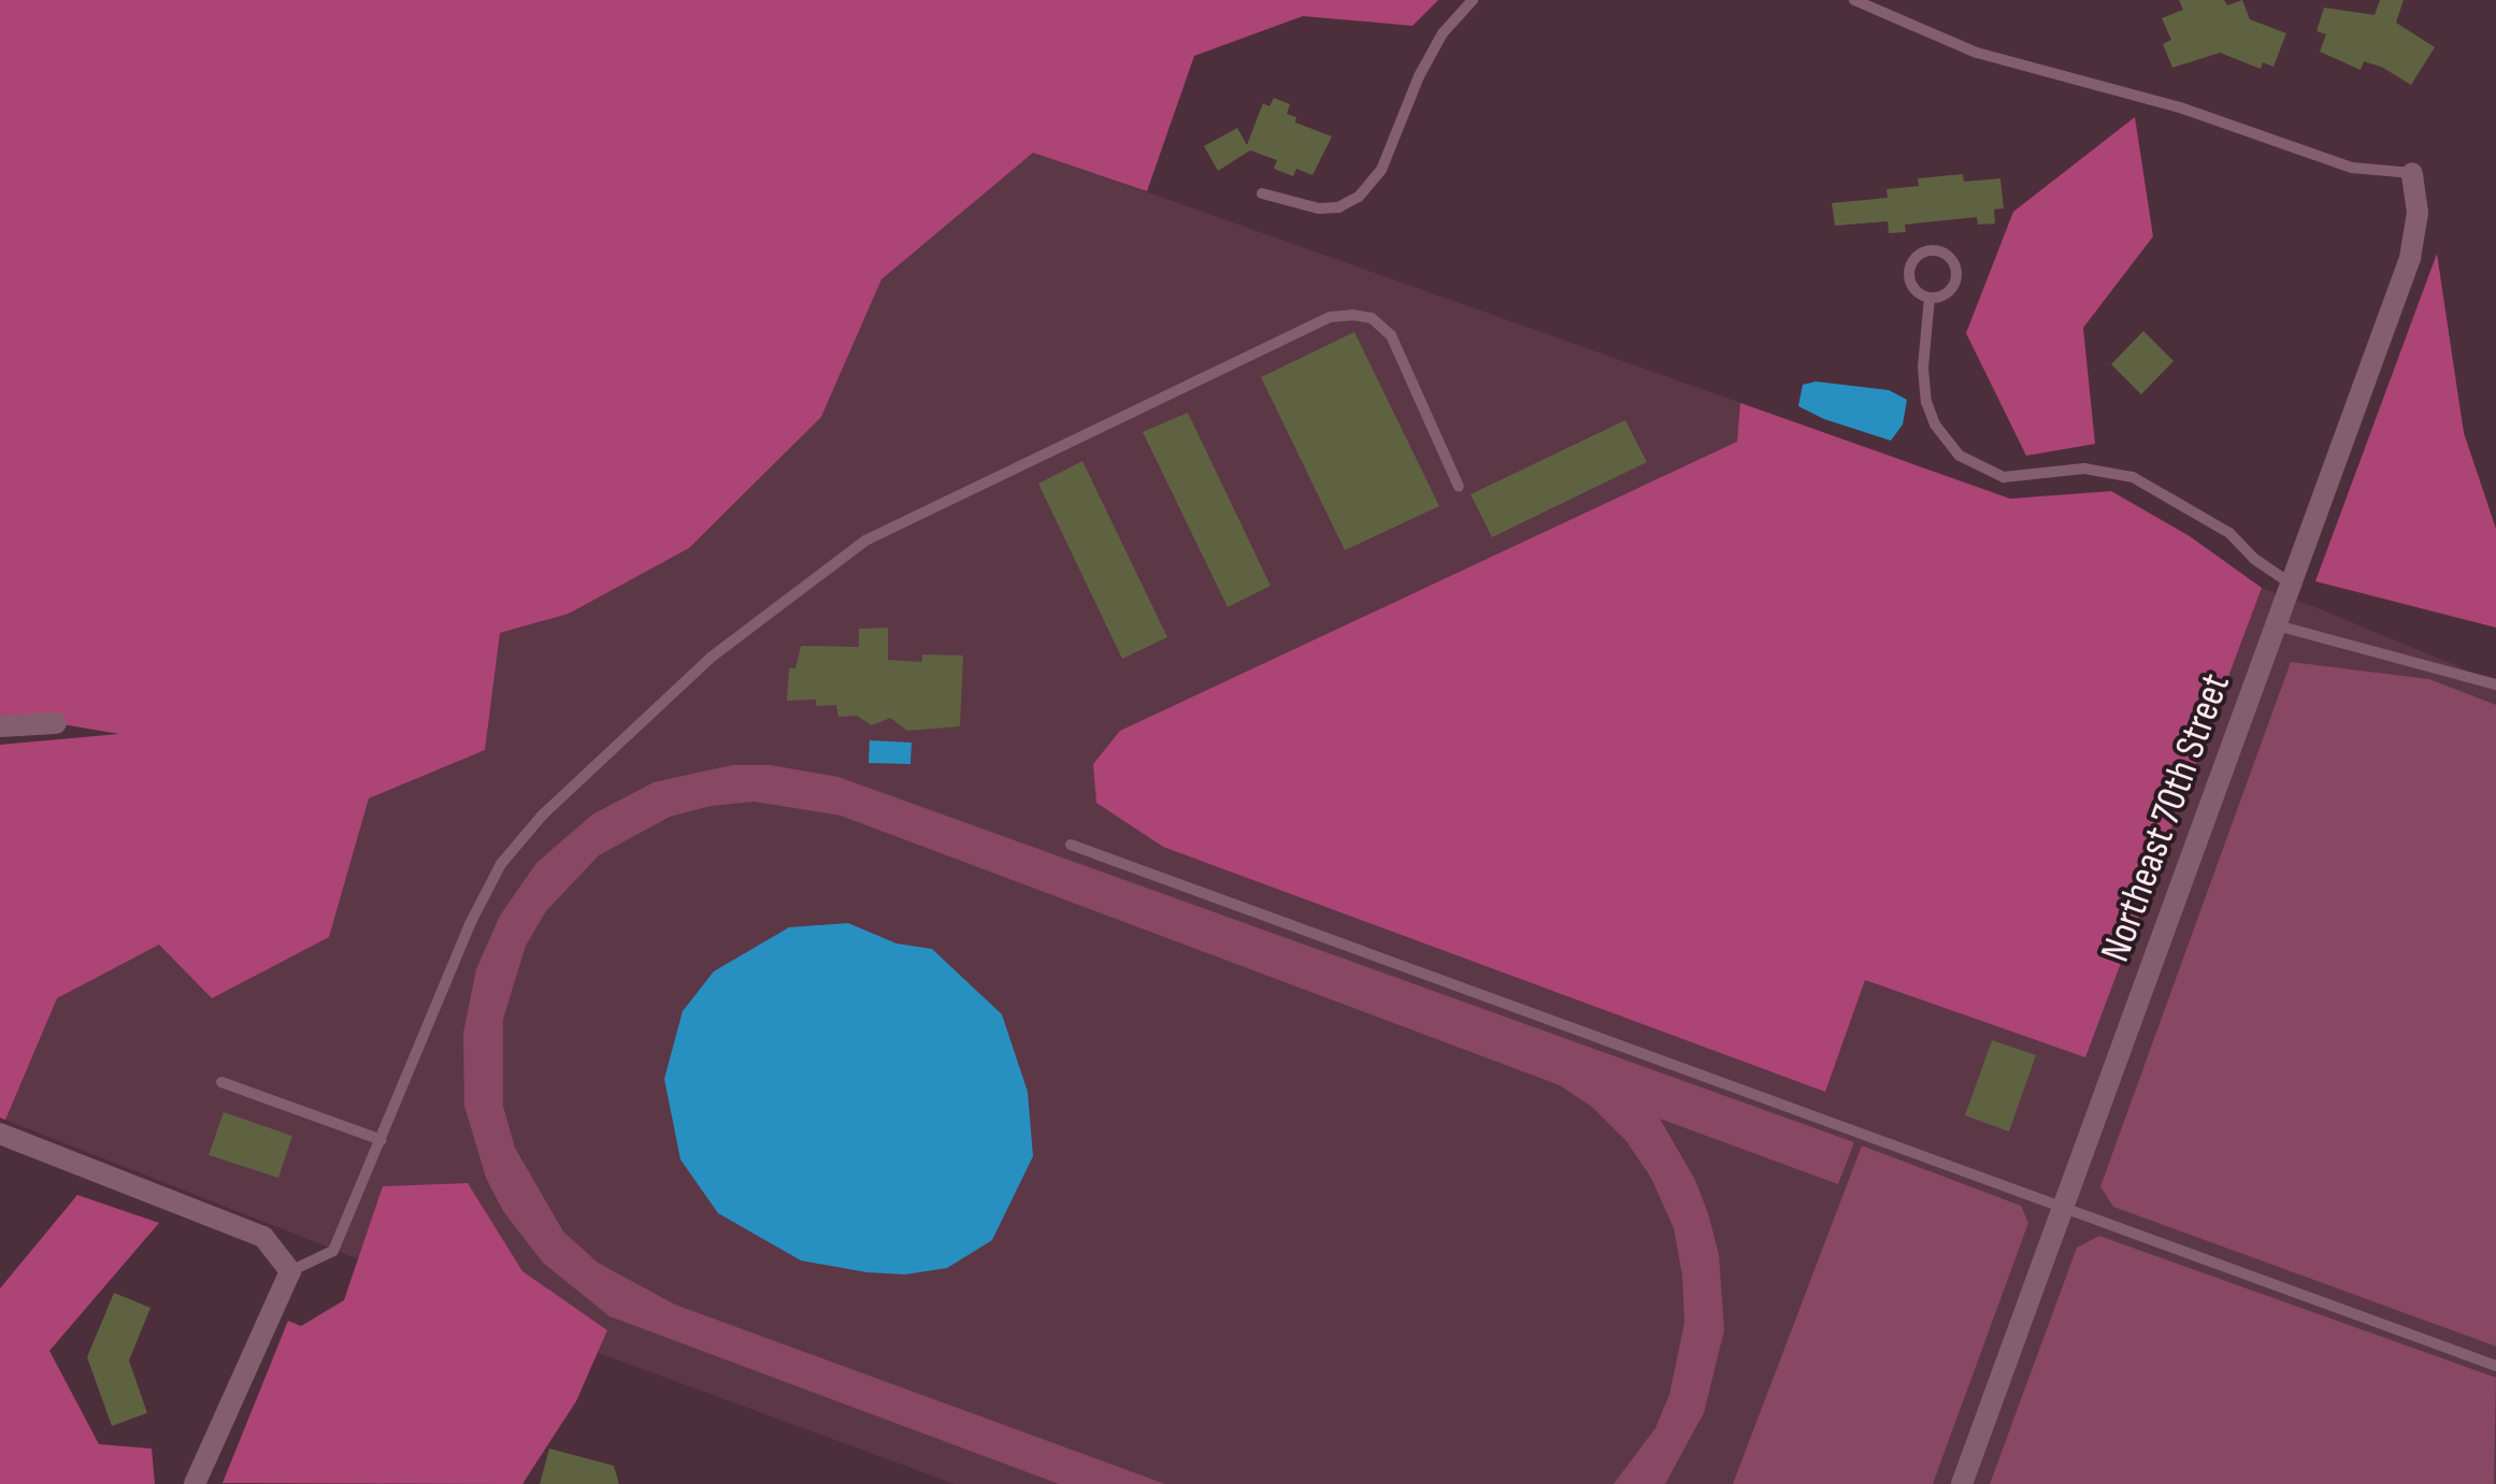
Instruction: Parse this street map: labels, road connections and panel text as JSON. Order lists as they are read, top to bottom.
{
  "streets": {
    "street": ["Northeast 70th Street"]
  }
}
